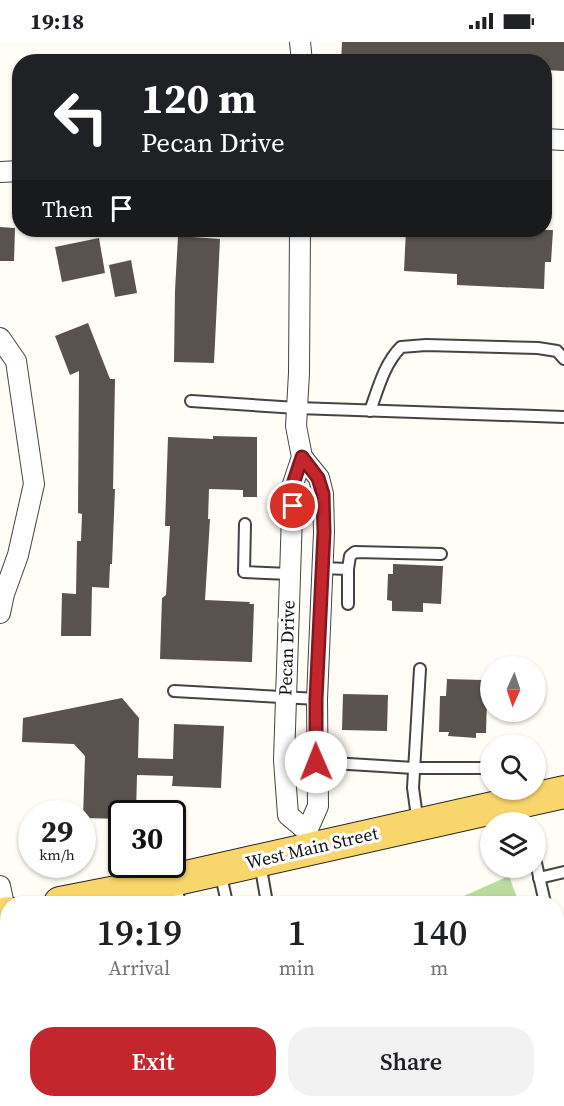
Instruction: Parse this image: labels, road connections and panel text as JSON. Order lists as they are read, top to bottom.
{
  "streets": {
    "main road": ["West Main Street"],
    "street": ["Pecan Drive"]
  },
  "crossings": [
    ["Pecan Drive", "West Main Street"]
  ],
  "north": "bottom",
  "page": {
    "status": "19:18",
    "turn": ["120 m", "Pecan Drive"],
    "then": "Then",
    "speed": "29 km/h",
    "limit": "30",
    "eta": [
      "19:19",
      "Arrival",
      "1",
      "min",
      "140",
      "m"
    ],
    "buttons": ["Exit", "Share"]
  }
}
